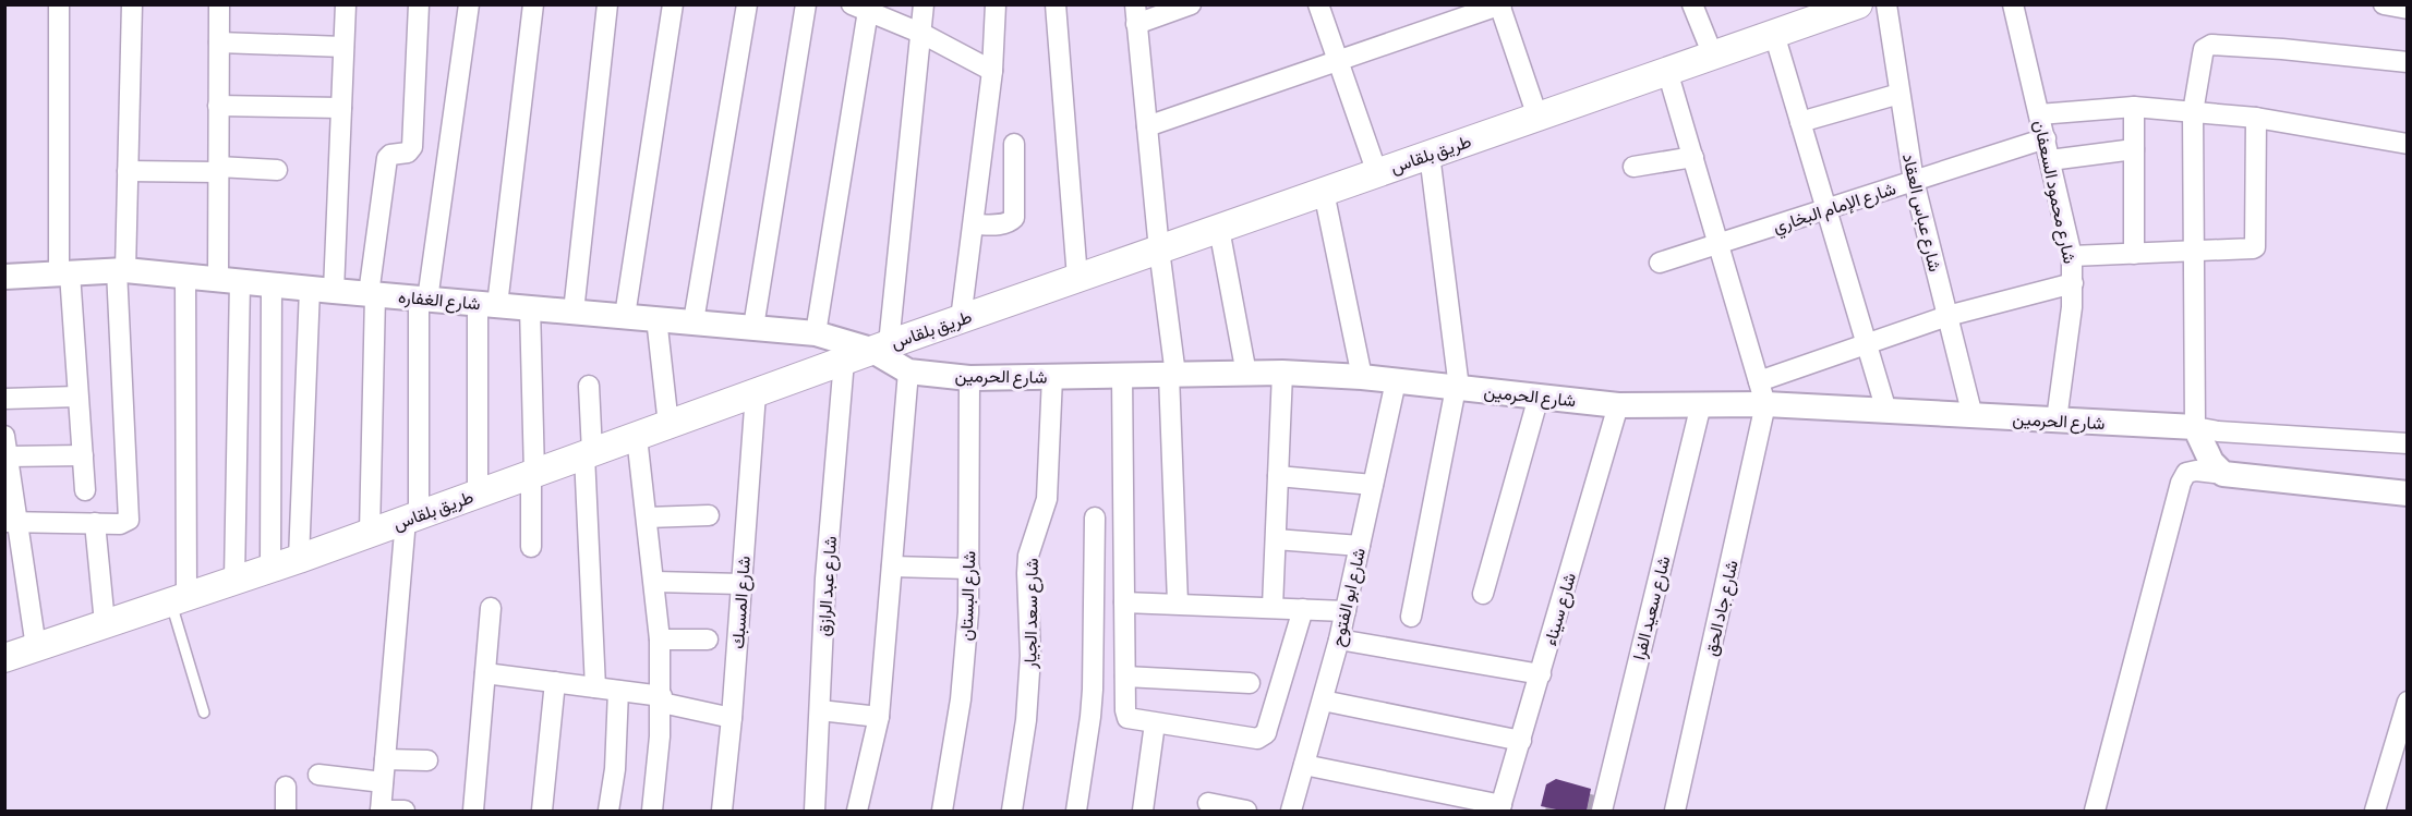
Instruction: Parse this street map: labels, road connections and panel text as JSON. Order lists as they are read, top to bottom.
{
  "streets": {
    "main road": ["طريق بلقاس"],
    "street": [
      "شارع محمود السعفان",
      "شارع الإمام البخاري",
      "شارع عباس العقاد",
      "شارع الغفاره",
      "شارع الحرمين",
      "شارع عبد الرازق",
      "شارع البستان",
      "شارع ابو الفتوح",
      "شارع المسبك",
      "شارع سعيد الفرا",
      "شارع جاد الحق",
      "شارع سيناء",
      "شارع سعد الجيار"
    ]
  },
  "crossings": [
    ["طريق بلقاس", "شارع الغفاره"],
    ["طريق بلقاس", "شارع الحرمين"],
    ["طريق بلقاس", "شارع عبد الرازق"],
    ["طريق بلقاس", "شارع المسبك"],
    ["شارع محمود السعفان", "شارع الإمام البخاري"],
    ["شارع محمود السعفان", "شارع الحرمين"],
    ["شارع الإمام البخاري", "شارع عباس العقاد"],
    ["شارع عباس العقاد", "شارع الحرمين"],
    ["شارع الغفاره", "شارع الحرمين"],
    ["شارع الحرمين", "شارع البستان"],
    ["شارع الحرمين", "شارع ابو الفتوح"],
    ["شارع الحرمين", "شارع سعيد الفرا"],
    ["شارع الحرمين", "شارع جاد الحق"],
    ["شارع الحرمين", "شارع سيناء"],
    ["شارع الحرمين", "شارع سعد الجيار"]
  ]
}
